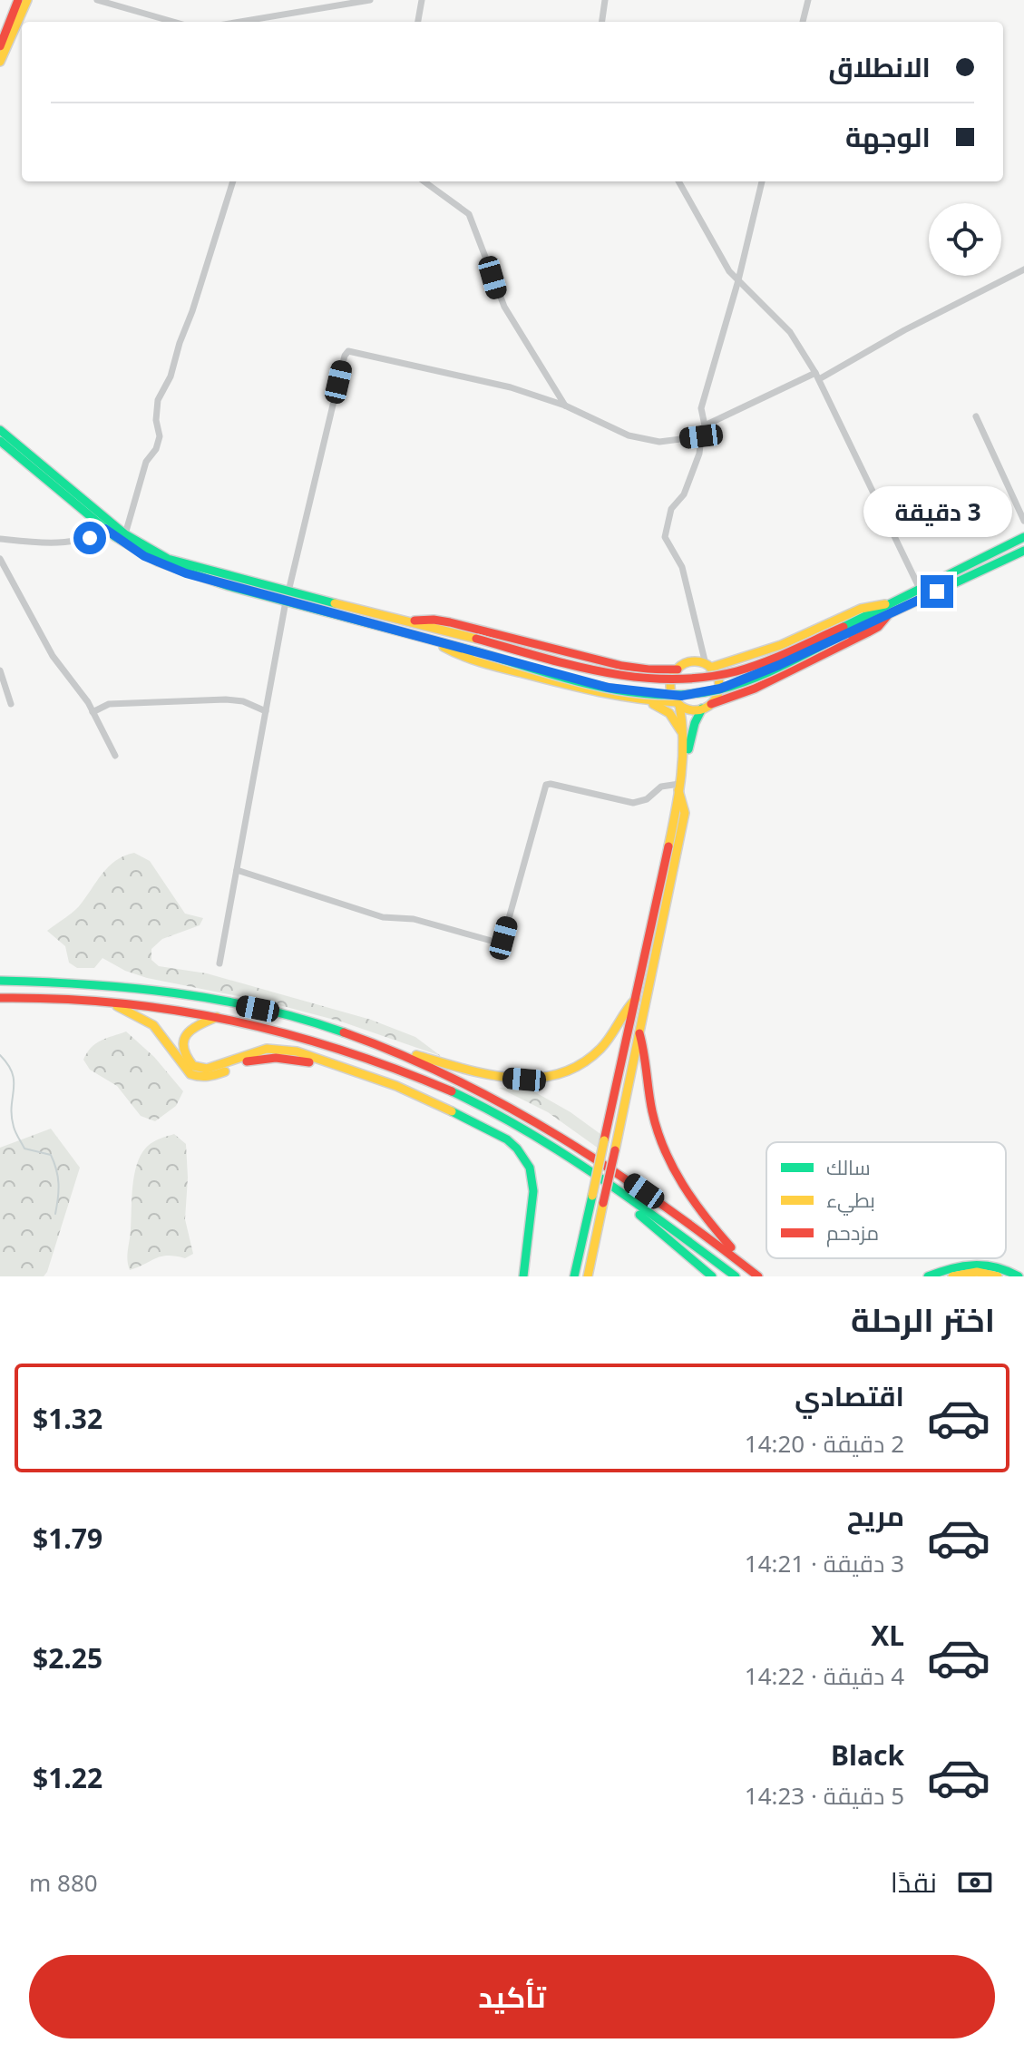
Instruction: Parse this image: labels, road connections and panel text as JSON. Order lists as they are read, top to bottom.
{
  "legend": ["سالك", "بطيء", "مزدحم"],
  "page": {
    "banner": ["الانطلاق", "الوجهة"],
    "bubble": "3 دقيقة",
    "heading": "اختر الرحلة",
    "list": [
      {
        "name": "اقتصادي",
        "note": "2 دقيقة · 14:20",
        "value": "$1.32"
      },
      {
        "name": "مريح",
        "note": "3 دقيقة · 14:21",
        "value": "$1.79"
      },
      {
        "name": "XL",
        "note": "4 دقيقة · 14:22",
        "value": "$2.25"
      },
      {
        "name": "Black",
        "note": "5 دقيقة · 14:23",
        "value": "$1.22"
      }
    ],
    "pay": ["نقدًا", "880 m"],
    "buttons": "تأكيد"
  }
}
